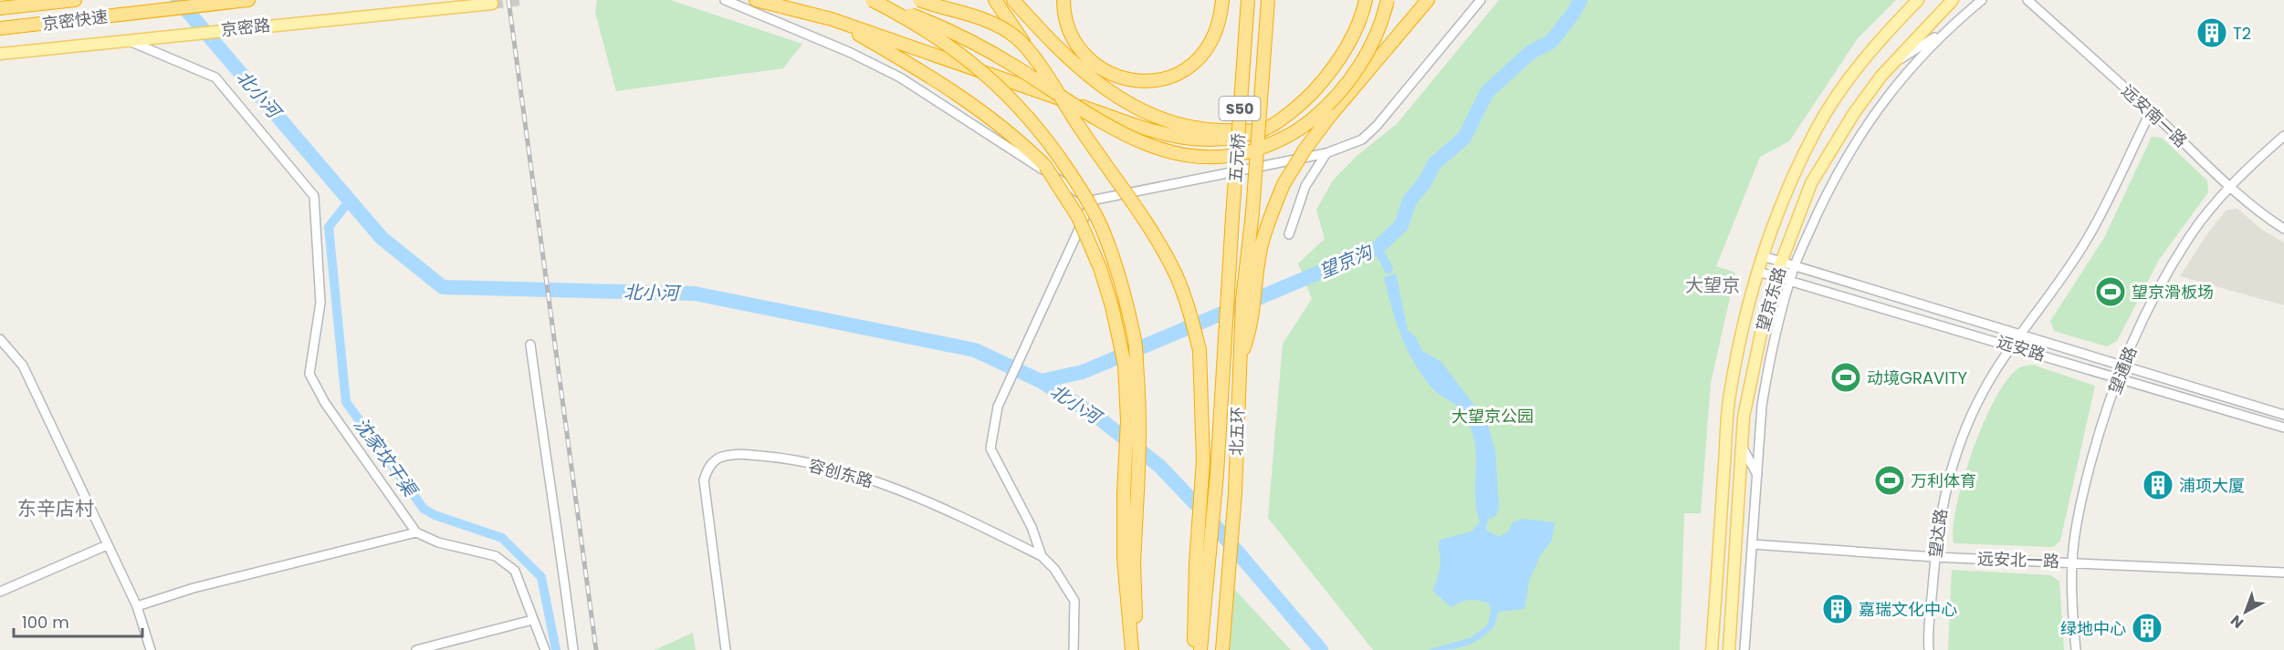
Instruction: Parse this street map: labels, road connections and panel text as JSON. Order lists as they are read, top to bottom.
{
  "streets": {
    "highway": [
      "京密快速",
      "S50",
      "五元桥",
      "北五环"
    ],
    "main road": ["京密路", "望京东路"],
    "street": [
      "远安南一路",
      "远安路",
      "望通路",
      "容创东路",
      "望达路",
      "远安北一路"
    ]
  },
  "crossings": [
    ["远安南一路", "望通路"],
    ["远安南一路", "望达路"],
    ["五元桥", "北五环"],
    ["望京东路", "远安路"],
    ["远安路", "望通路"],
    ["远安路", "望达路"],
    ["望通路", "远安北一路"],
    ["望达路", "远安北一路"]
  ],
  "districts": ["大望京", "东辛店村"],
  "water": ["北小河", "望京沟", "沈家坟干渠"],
  "parks": ["大望京公园"],
  "places": {
    "building": [
      "T2",
      "浦项大厦",
      "嘉瑞文化中心",
      "绿地中心"
    ],
    "sports": ["望京滑板场", "动境GRAVITY", "万利体育"]
  },
  "scale_bar": "100 m",
  "north": "bottom left"
}
